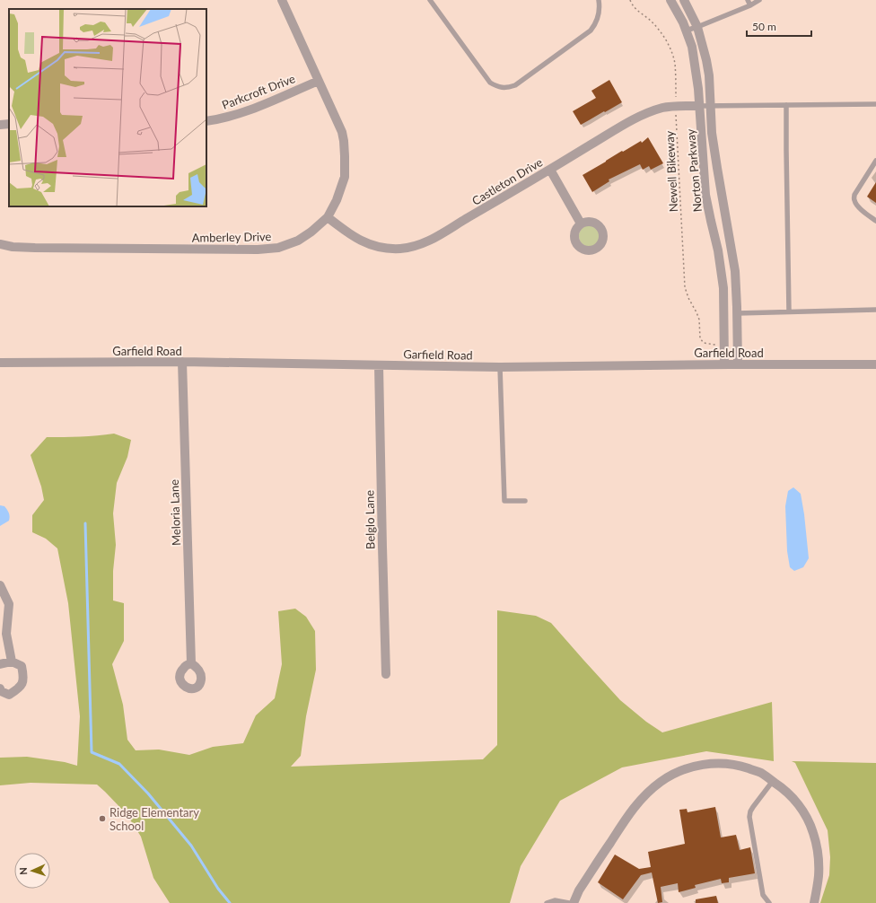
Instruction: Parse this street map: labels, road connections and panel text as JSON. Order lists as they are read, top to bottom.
{
  "streets": {
    "street": [
      "Parkcroft Drive",
      "Norton Parkway",
      "Castleton Drive",
      "Amberley Drive",
      "Garfield Road",
      "Meloria Lane",
      "Belglo Lane"
    ],
    "path": ["Newell Bikeway"]
  },
  "crossings": [
    ["Parkcroft Drive", "Amberley Drive"],
    ["Norton Parkway", "Castleton Drive"],
    ["Norton Parkway", "Garfield Road"],
    ["Newell Bikeway", "Castleton Drive"],
    ["Castleton Drive", "Amberley Drive"],
    ["Garfield Road", "Meloria Lane"],
    ["Garfield Road", "Belglo Lane"]
  ],
  "places": ["Ridge Elementary School"],
  "scale_bar": "50 m",
  "north": "left"
}
